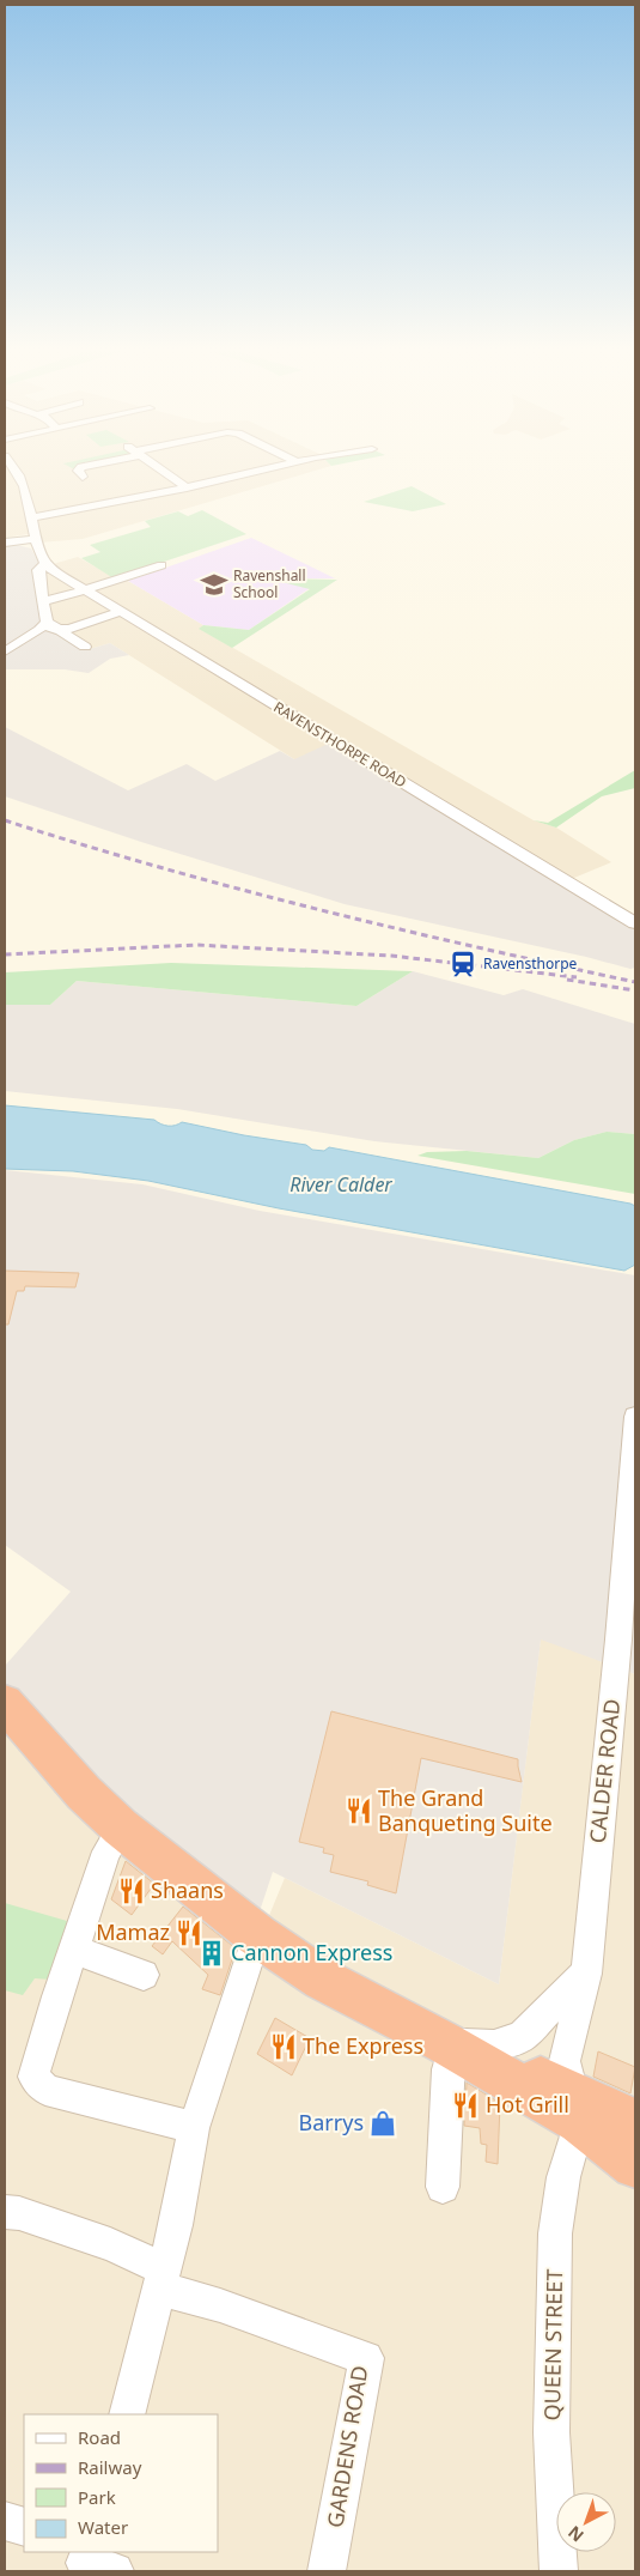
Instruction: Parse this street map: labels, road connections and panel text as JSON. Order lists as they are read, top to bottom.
{
  "streets": {
    "street": [
      "RAVENSTHORPE ROAD",
      "CALDER ROAD",
      "QUEEN STREET",
      "GARDENS ROAD"
    ]
  },
  "crossings": [
    ["CALDER ROAD", "QUEEN STREET"]
  ],
  "water": ["River Calder"],
  "places": {
    "school or university": ["Ravenshall School"],
    "station": ["Ravensthorpe"],
    "restaurant": [
      "The Grand Banqueting Suite",
      "Shaans",
      "Mamaz",
      "The Express",
      "Hot Grill"
    ],
    "building": ["Cannon Express"],
    "shop": ["Barrys"]
  },
  "legend": [
    "Road",
    "Railway",
    "Park",
    "Water"
  ],
  "north": "bottom left"
}
